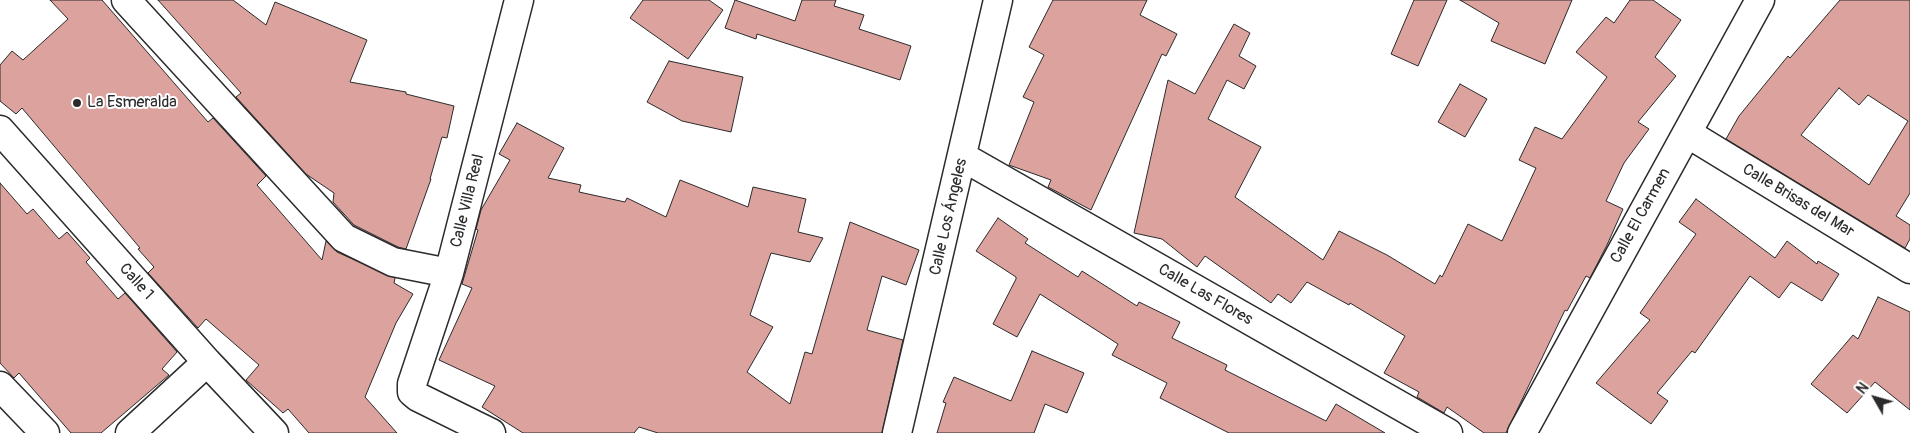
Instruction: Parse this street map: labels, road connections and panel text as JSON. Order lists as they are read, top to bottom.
{
  "streets": {
    "street": [
      "Calle Villa Real",
      "Calle Brisas del Mar",
      "Calle El Carmen",
      "Calle Los Ángeles",
      "Calle 1",
      "Calle Las Flores"
    ]
  },
  "crossings": [
    ["Calle Brisas del Mar", "Calle El Carmen"],
    ["Calle Los Ángeles", "Calle Las Flores"]
  ],
  "places": ["La Esmeralda"],
  "north": "top left"
}
